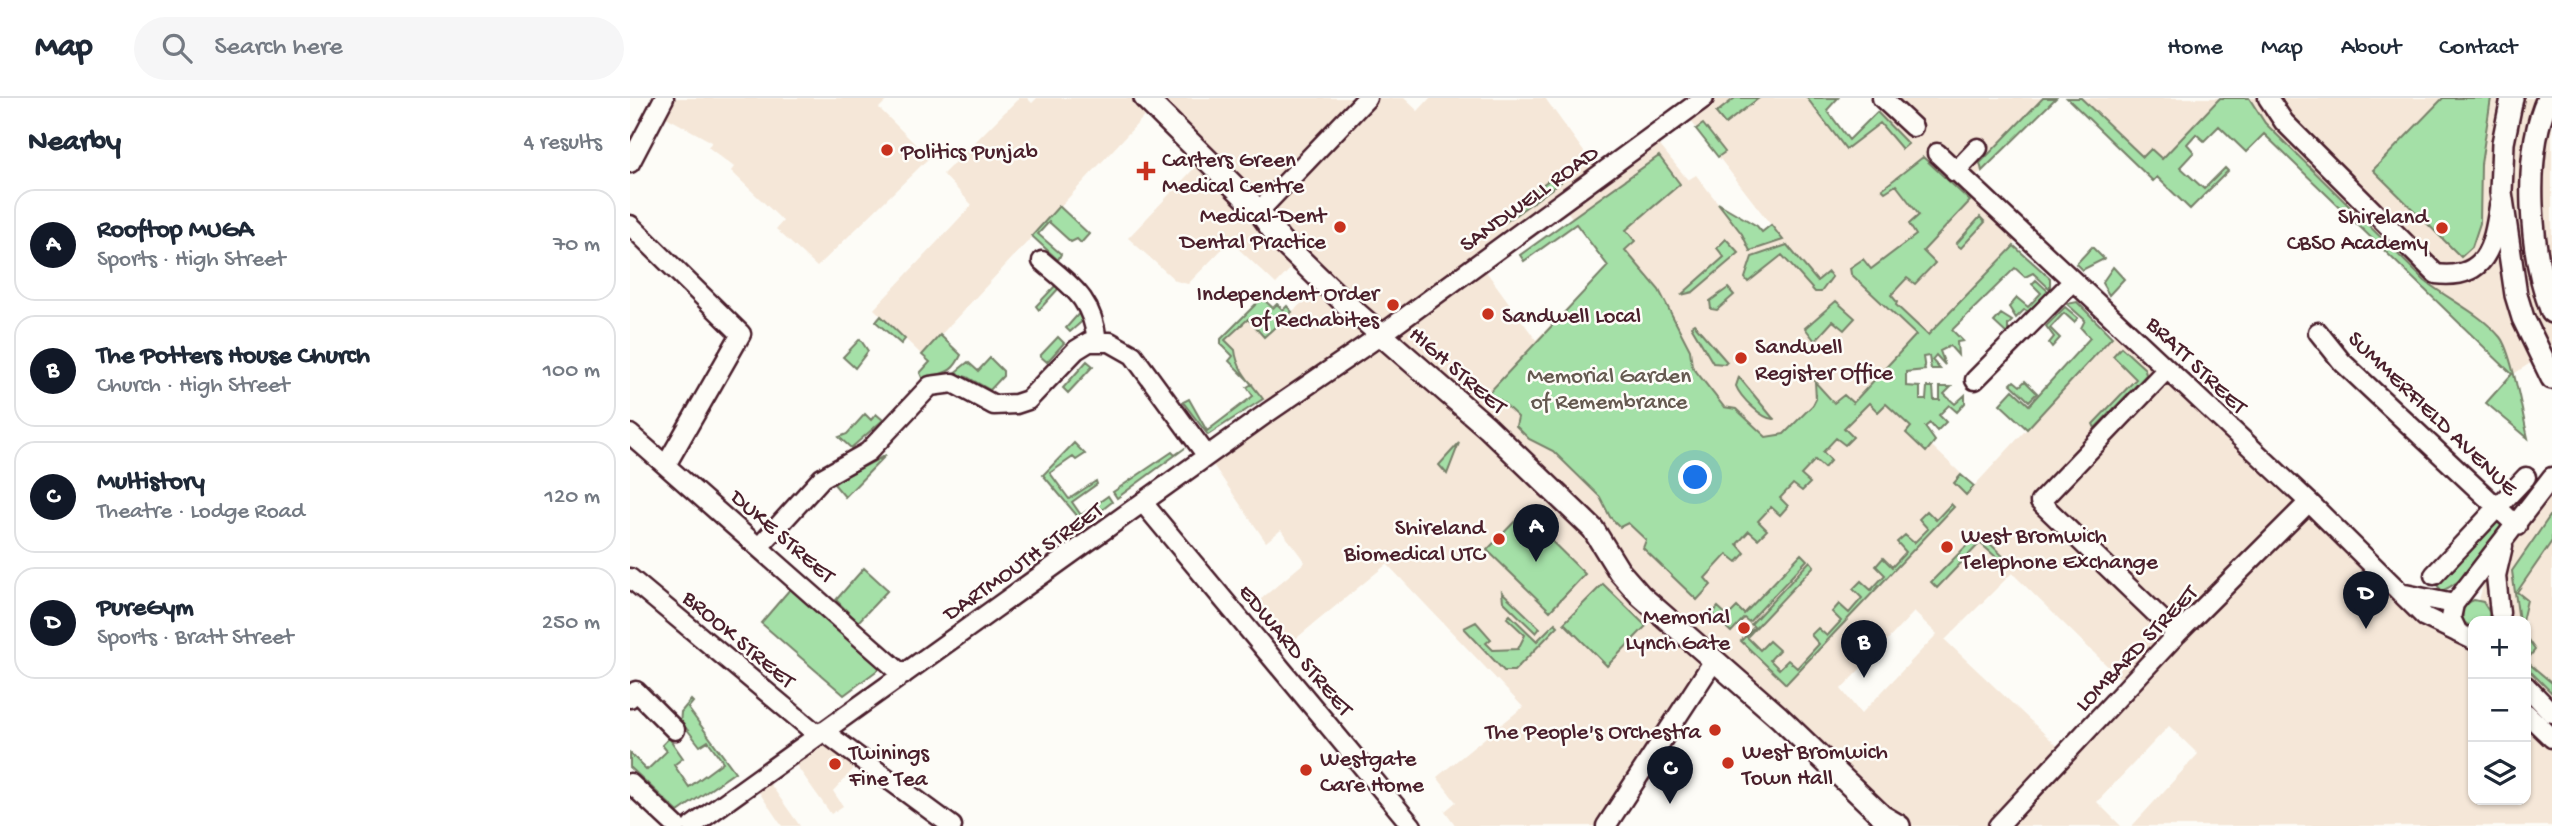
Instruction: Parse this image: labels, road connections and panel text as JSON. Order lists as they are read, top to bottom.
{
  "streets": {
    "street": [
      "SANDWELL ROAD",
      "BRATT STREET",
      "HIGH STREET",
      "SUMMERFIELD AVENUE",
      "DUKE STREET",
      "DARTMOUTH STREET",
      "BROOK STREET",
      "LOMBARD STREET",
      "EDWARD STREET"
    ]
  },
  "crossings": [
    ["SANDWELL ROAD", "HIGH STREET"],
    ["SANDWELL ROAD", "DARTMOUTH STREET"],
    ["BRATT STREET", "LOMBARD STREET"],
    ["HIGH STREET", "DARTMOUTH STREET"],
    ["DUKE STREET", "DARTMOUTH STREET"],
    ["DARTMOUTH STREET", "BROOK STREET"],
    ["DARTMOUTH STREET", "EDWARD STREET"]
  ],
  "parks": ["Memorial Garden of Remembrance"],
  "places": {
    "other": [
      "Politics Punjab",
      "Medical-Dent Dental Practice",
      "Shireland CBSO Academy",
      "Independent Order of Rechabites",
      "Sandwell Local",
      "Sandwell Register Office",
      "Shireland Biomedical UTC",
      "West Bromwich Telephone Exchange",
      "Memorial Lynch Gate",
      "The People's Orchestra",
      "West Bromwich Town Hall",
      "Twinings Fine Tea",
      "Westgate Care Home"
    ],
    "health": ["Carters Green Medical Centre"]
  },
  "page": {
    "header": "Map",
    "search": "Search here",
    "nav": [
      "Home",
      "Map",
      "About",
      "Contact"
    ],
    "heading": ["Nearby", "4 results"],
    "list": [
      {
        "mark": "A",
        "name": "Rooftop MUGA",
        "note": "Sports · High Street",
        "value": "70 m"
      },
      {
        "mark": "B",
        "name": "The Potters House Church",
        "note": "Church · High Street",
        "value": "100 m"
      },
      {
        "mark": "C",
        "name": "Multistory",
        "note": "Theatre · Lodge Road",
        "value": "120 m"
      },
      {
        "mark": "D",
        "name": "PureGym",
        "note": "Sports · Bratt Street",
        "value": "250 m"
      }
    ],
    "pins": [
      "A",
      "D",
      "B",
      "C"
    ],
    "map_buttons": ["+", "−"]
  }
}
